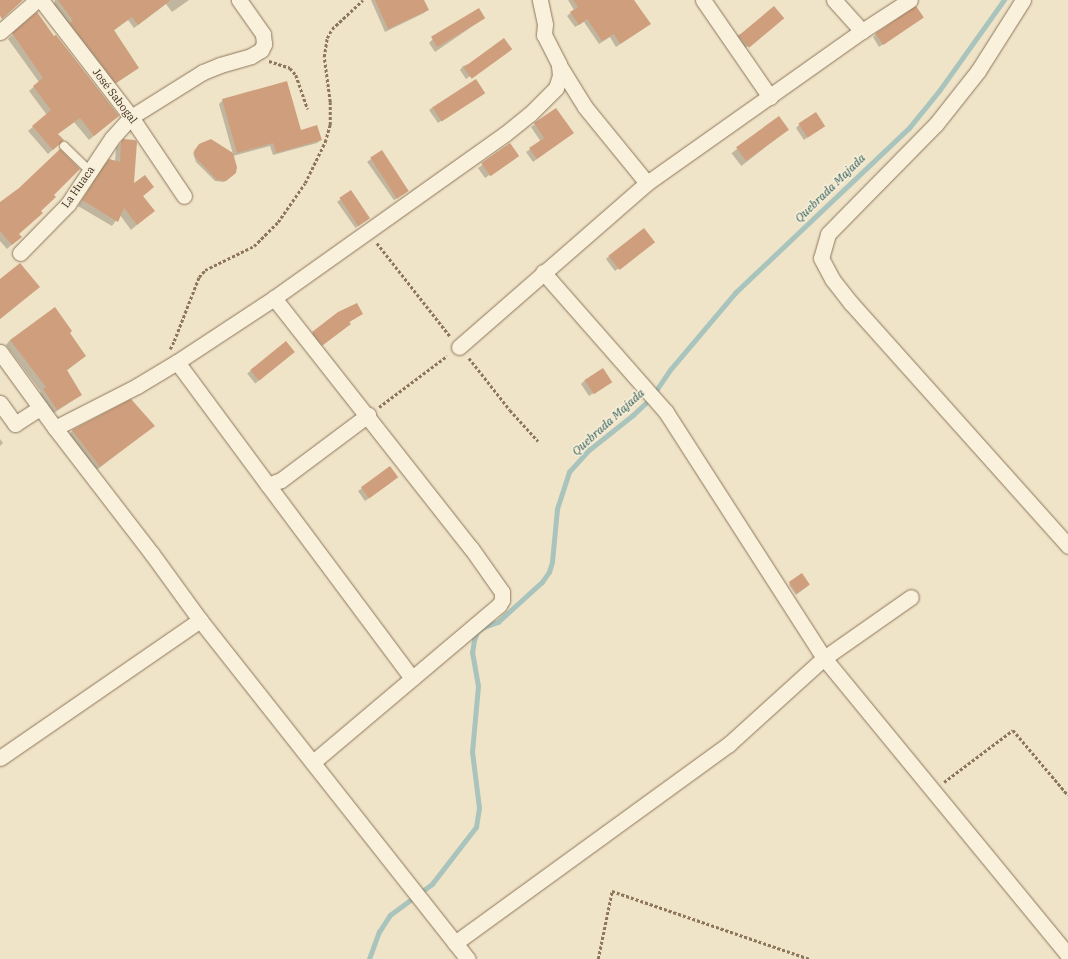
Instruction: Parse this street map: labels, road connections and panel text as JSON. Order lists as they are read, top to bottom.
{
  "streets": {
    "street": ["José Sabogal", "La Huaca"]
  },
  "crossings": [
    ["José Sabogal", "La Huaca"]
  ],
  "water": ["Quebrada Majada"]
}
